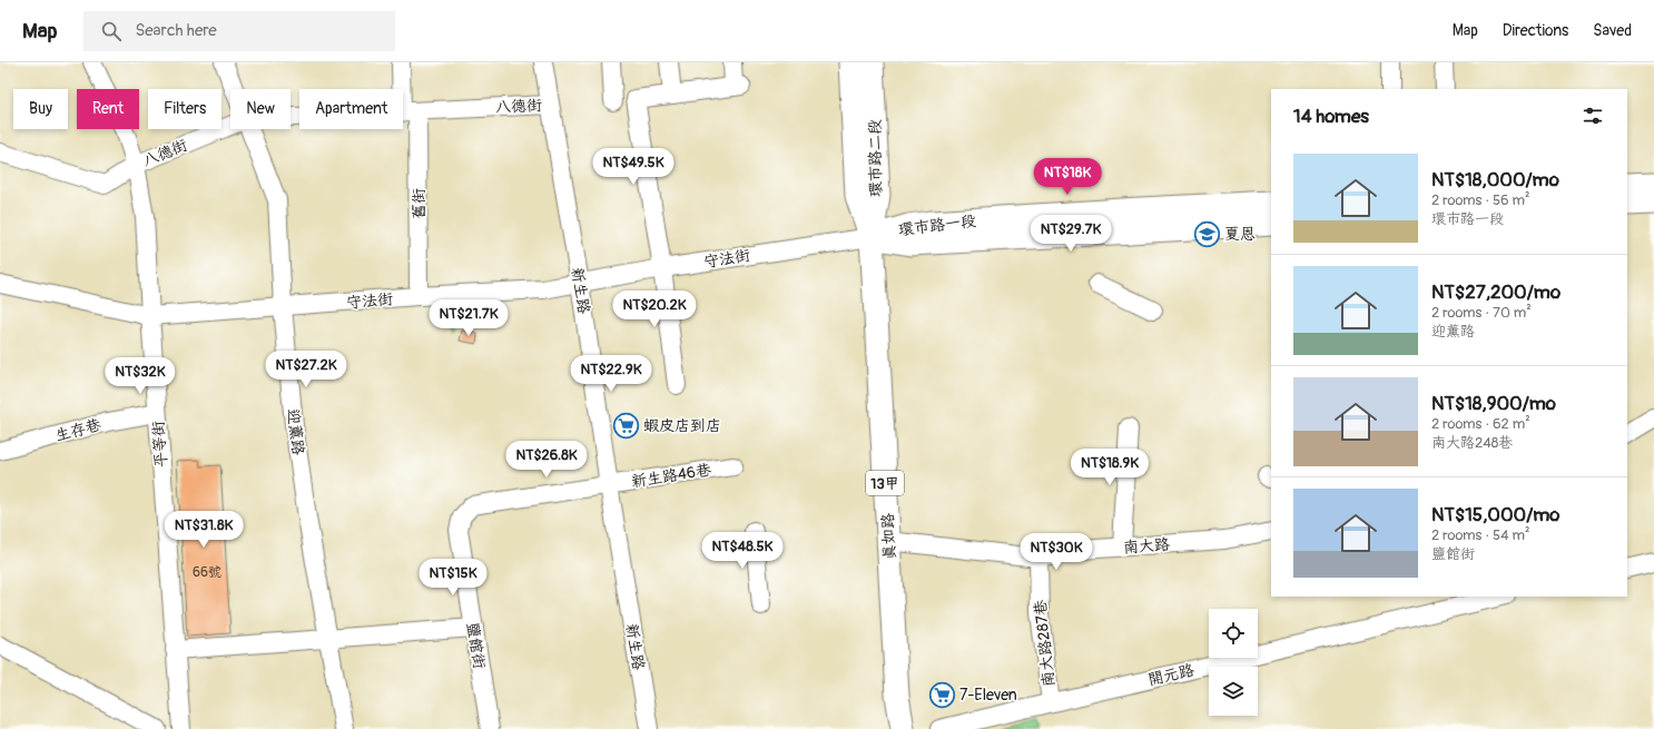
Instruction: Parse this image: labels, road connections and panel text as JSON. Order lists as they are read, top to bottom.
{
  "streets": {
    "main road": [
      "環市路二段",
      "環市路一段",
      "13甲",
      "真如路"
    ],
    "street": [
      "八德街",
      "舊街",
      "守法街",
      "新生路",
      "生存巷",
      "迎薰路",
      "平等街",
      "新生路46巷",
      "南大路",
      "南大路287巷",
      "鹽館街",
      "開元路"
    ]
  },
  "crossings": [
    ["八德街", "舊街"],
    ["八德街", "新生路"],
    ["八德街", "平等街"],
    ["環市路二段", "環市路一段"],
    ["環市路二段", "守法街"],
    ["環市路二段", "真如路"],
    ["舊街", "守法街"],
    ["環市路一段", "守法街"],
    ["環市路一段", "真如路"],
    ["守法街", "新生路"],
    ["守法街", "迎薰路"],
    ["守法街", "平等街"],
    ["守法街", "真如路"],
    ["新生路", "新生路46巷"],
    ["生存巷", "平等街"],
    ["新生路46巷", "鹽館街"],
    ["真如路", "南大路"],
    ["南大路", "南大路287巷"],
    ["南大路287巷", "開元路"]
  ],
  "places": {
    "school or university": ["夏恩"],
    "supermarket": ["蝦皮店到店", "7-Eleven"]
  },
  "house_numbers": ["66號"],
  "page": {
    "header": "Map",
    "search": "Search here",
    "nav": ["Map", "Directions", "Saved"],
    "chip": [
      "Buy",
      "Rent",
      "Filters",
      "New",
      "Apartment"
    ],
    "heading": "14 homes",
    "list": [
      {
        "name": "NT$18,000/mo",
        "note": "2 rooms · 56 m² · 環市路一段"
      },
      {
        "name": "NT$27,200/mo",
        "note": "2 rooms · 70 m² · 迎薰路"
      },
      {
        "name": "NT$18,900/mo",
        "note": "2 rooms · 62 m² · 南大路248巷"
      },
      {
        "name": "NT$15,000/mo",
        "note": "2 rooms · 54 m² · 鹽館街"
      }
    ],
    "price": [
      "NT$49.5K",
      "NT$18K",
      "NT$29.7K",
      "NT$20.2K",
      "NT$21.7K",
      "NT$27.2K",
      "NT$22.9K",
      "NT$32K",
      "NT$26.8K",
      "NT$18.9K",
      "NT$31.8K",
      "NT$48.5K",
      "NT$30K",
      "NT$15K"
    ]
  }
}
